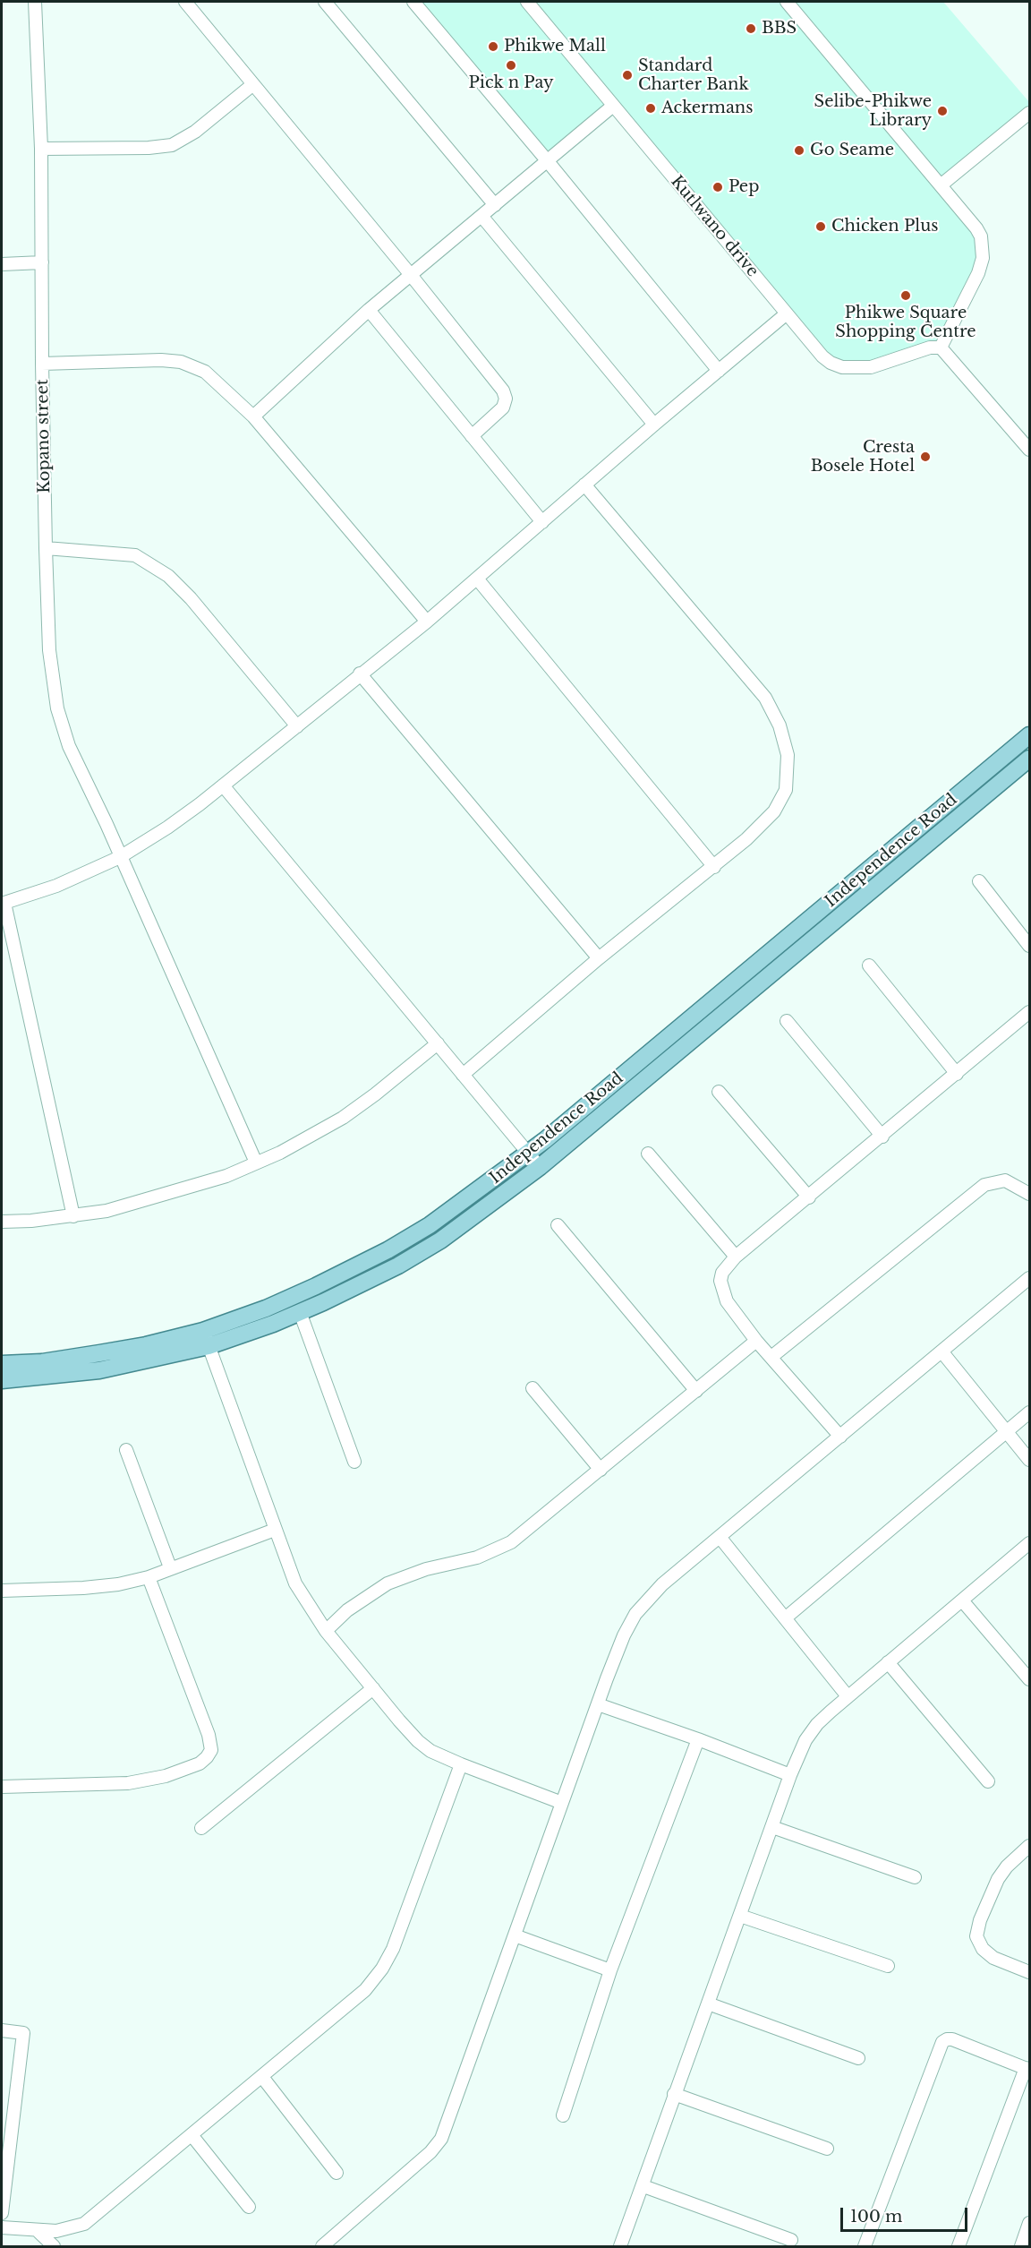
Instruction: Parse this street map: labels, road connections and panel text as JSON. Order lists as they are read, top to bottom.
{
  "streets": {
    "main road": ["Independence Road"],
    "street": ["Kutlwano drive", "Kopano street"]
  },
  "places": [
    "BBS",
    "Phikwe Mall",
    "Pick n Pay",
    "Standard Charter Bank",
    "Ackermans",
    "Selibe-Phikwe Library",
    "Go Seame",
    "Pep",
    "Chicken Plus",
    "Phikwe Square Shopping Centre",
    "Cresta Bosele Hotel"
  ],
  "scale_bar": "100 m"
}
